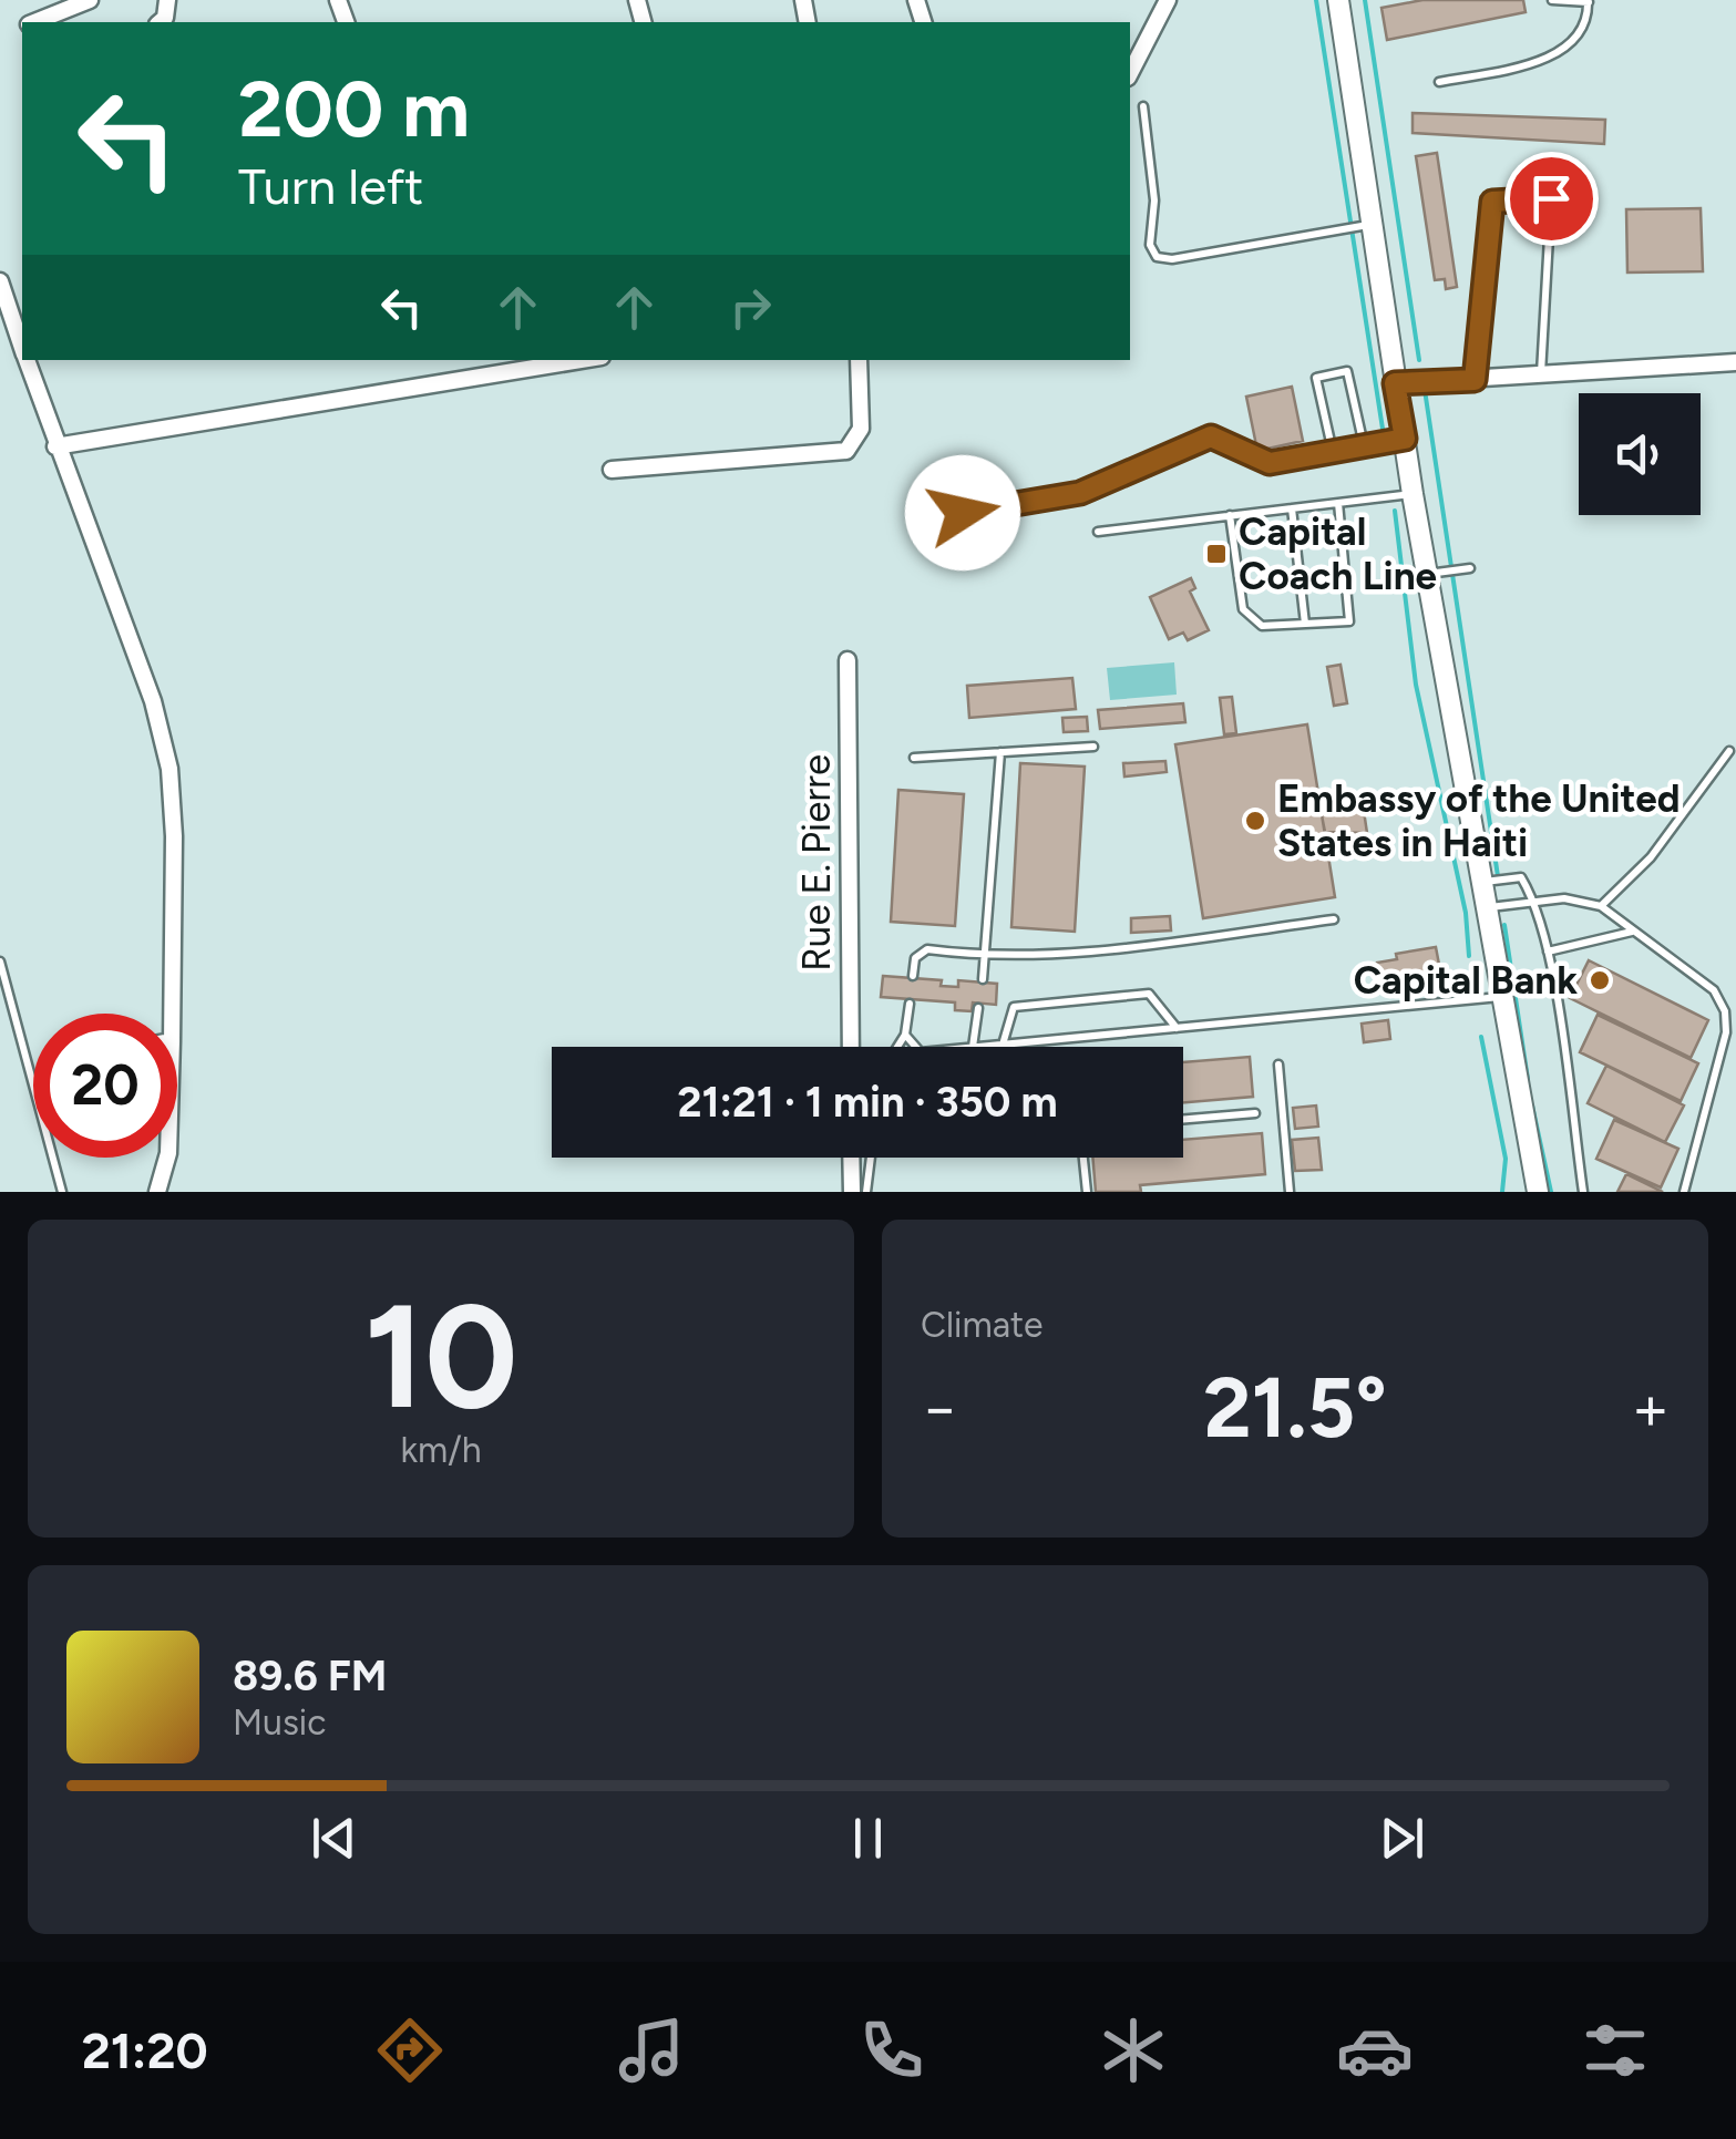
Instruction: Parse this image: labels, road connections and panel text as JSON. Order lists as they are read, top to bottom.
{
  "streets": {
    "street": ["Rue E. Pierre"]
  },
  "places": {
    "transit": ["Capital Coach Line"],
    "other": ["Embassy of the United States in Haiti", "Capital Bank"]
  },
  "page": {
    "turn": ["200 m", "Turn left"],
    "limit": "20",
    "trip": "21:21 · 1 min · 350 m",
    "tile": [
      ["10", "km/h"],
      "Climate"
    ],
    "heat": ["−", "21.5°", "+"],
    "song": ["89.6 FM", "Music"],
    "tabs": "21:20"
  }
}
